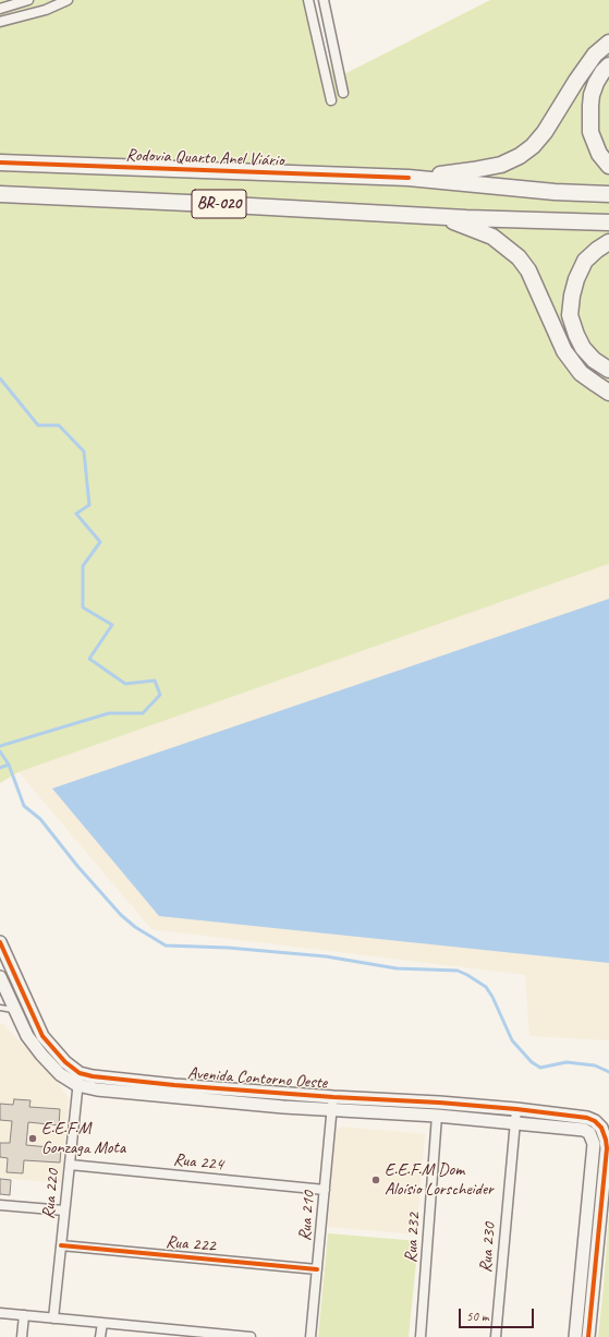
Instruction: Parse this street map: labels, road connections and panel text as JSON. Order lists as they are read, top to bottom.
{
  "streets": {
    "highway": ["Rodovia Quarto Anel Viário", "BR-020"],
    "street": [
      "Avenida Contorno Oeste",
      "Rua 224",
      "Rua 220",
      "Rua 210",
      "Rua 232",
      "Rua 222",
      "Rua 230"
    ]
  },
  "crossings": [
    ["Avenida Contorno Oeste", "Rua 220"],
    ["Avenida Contorno Oeste", "Rua 210"],
    ["Avenida Contorno Oeste", "Rua 232"],
    ["Avenida Contorno Oeste", "Rua 230"],
    ["Rua 224", "Rua 220"],
    ["Rua 224", "Rua 210"],
    ["Rua 220", "Rua 222"],
    ["Rua 210", "Rua 222"]
  ],
  "places": ["E.E.F.M Gonzaga Mota", "E.E.F.M Dom Aloísio Lorscheider"],
  "scale_bar": "50 m"
}
